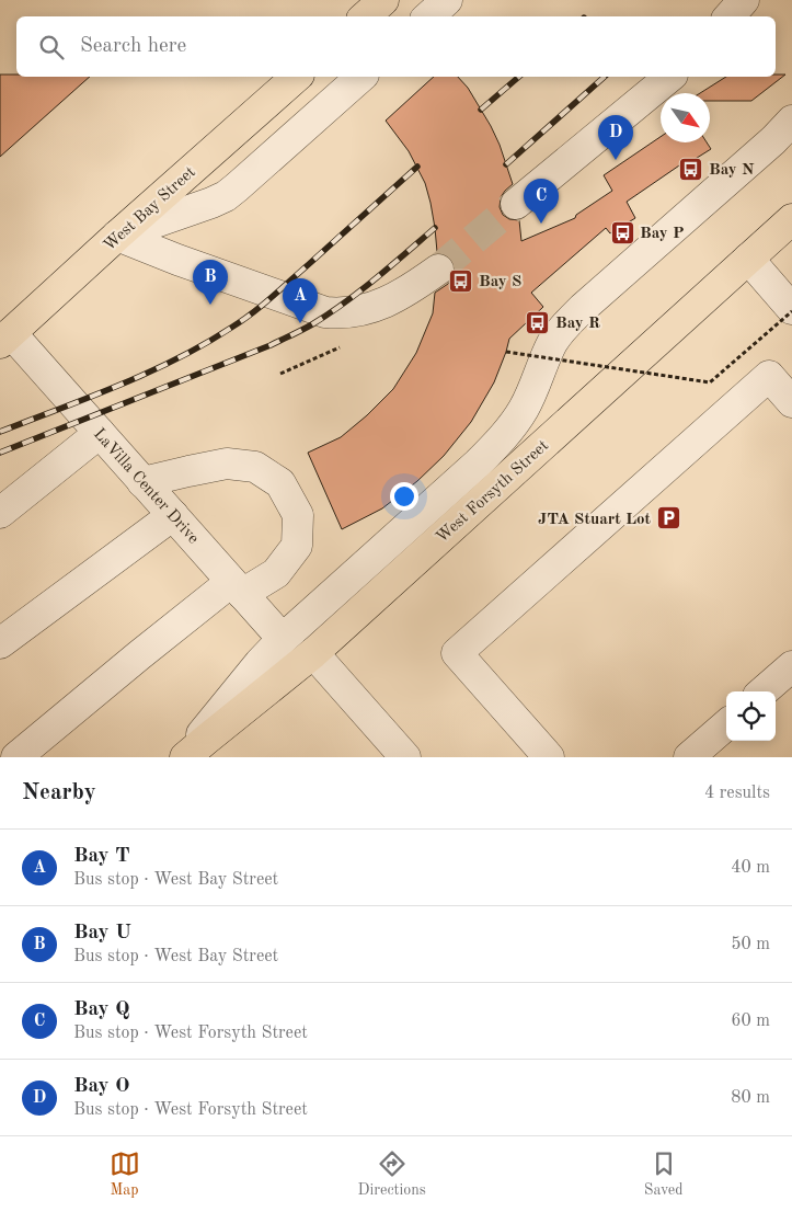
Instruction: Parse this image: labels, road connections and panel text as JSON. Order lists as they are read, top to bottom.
{
  "streets": {
    "main road": ["West Bay Street", "West Forsyth Street"],
    "street": ["LaVilla Center Drive"]
  },
  "crossings": [
    ["West Bay Street", "LaVilla Center Drive"]
  ],
  "places": {
    "bus stop": [
      "Bay N",
      "Bay P",
      "Bay S",
      "Bay R"
    ],
    "parking": ["JTA Stuart Lot"]
  },
  "north": "bottom right",
  "page": {
    "search": "Search here",
    "pins": [
      "D",
      "C",
      "B",
      "A"
    ],
    "heading": ["Nearby", "4 results"],
    "list": [
      {
        "mark": "A",
        "name": "Bay T",
        "note": "Bus stop · West Bay Street",
        "value": "40 m"
      },
      {
        "mark": "B",
        "name": "Bay U",
        "note": "Bus stop · West Bay Street",
        "value": "50 m"
      },
      {
        "mark": "C",
        "name": "Bay Q",
        "note": "Bus stop · West Forsyth Street",
        "value": "60 m"
      },
      {
        "mark": "D",
        "name": "Bay O",
        "note": "Bus stop · West Forsyth Street",
        "value": "80 m"
      }
    ],
    "nav": ["Map", "Directions", "Saved"]
  }
}
